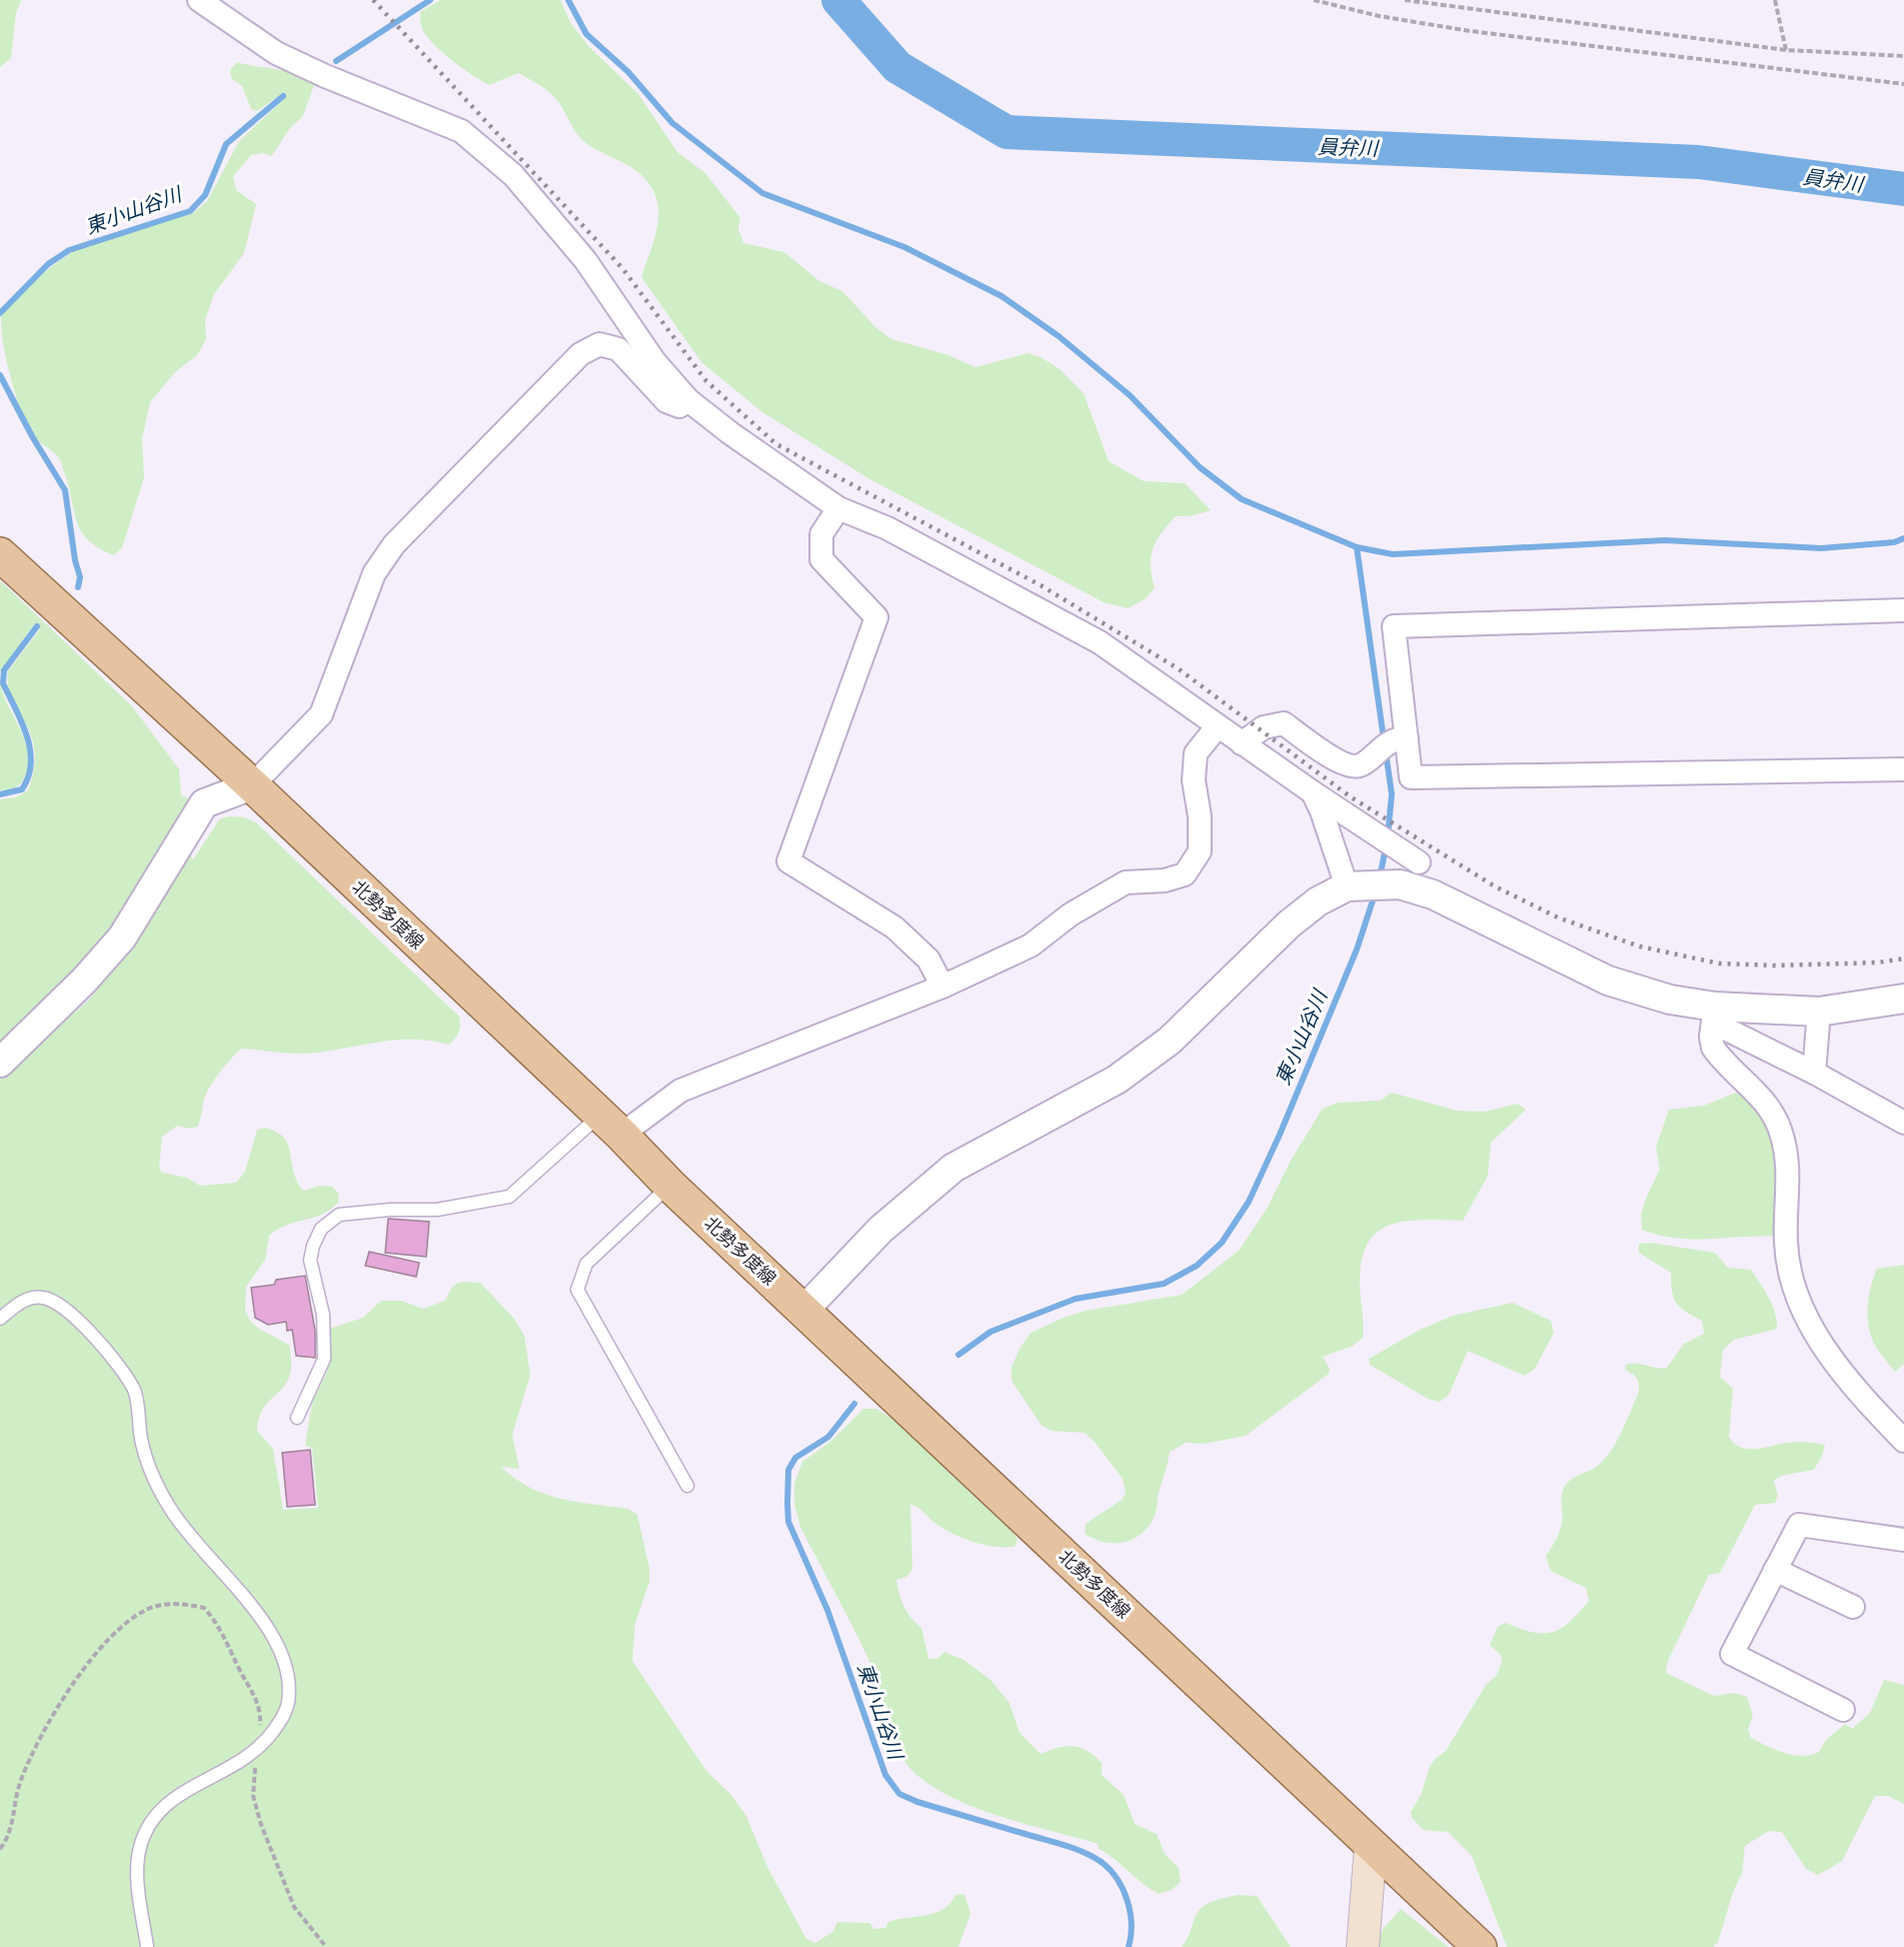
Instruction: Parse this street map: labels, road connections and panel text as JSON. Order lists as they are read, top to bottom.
{
  "streets": {
    "main road": ["北勢多度線"]
  },
  "water": ["員弁川", "東小山谷川"]
}
